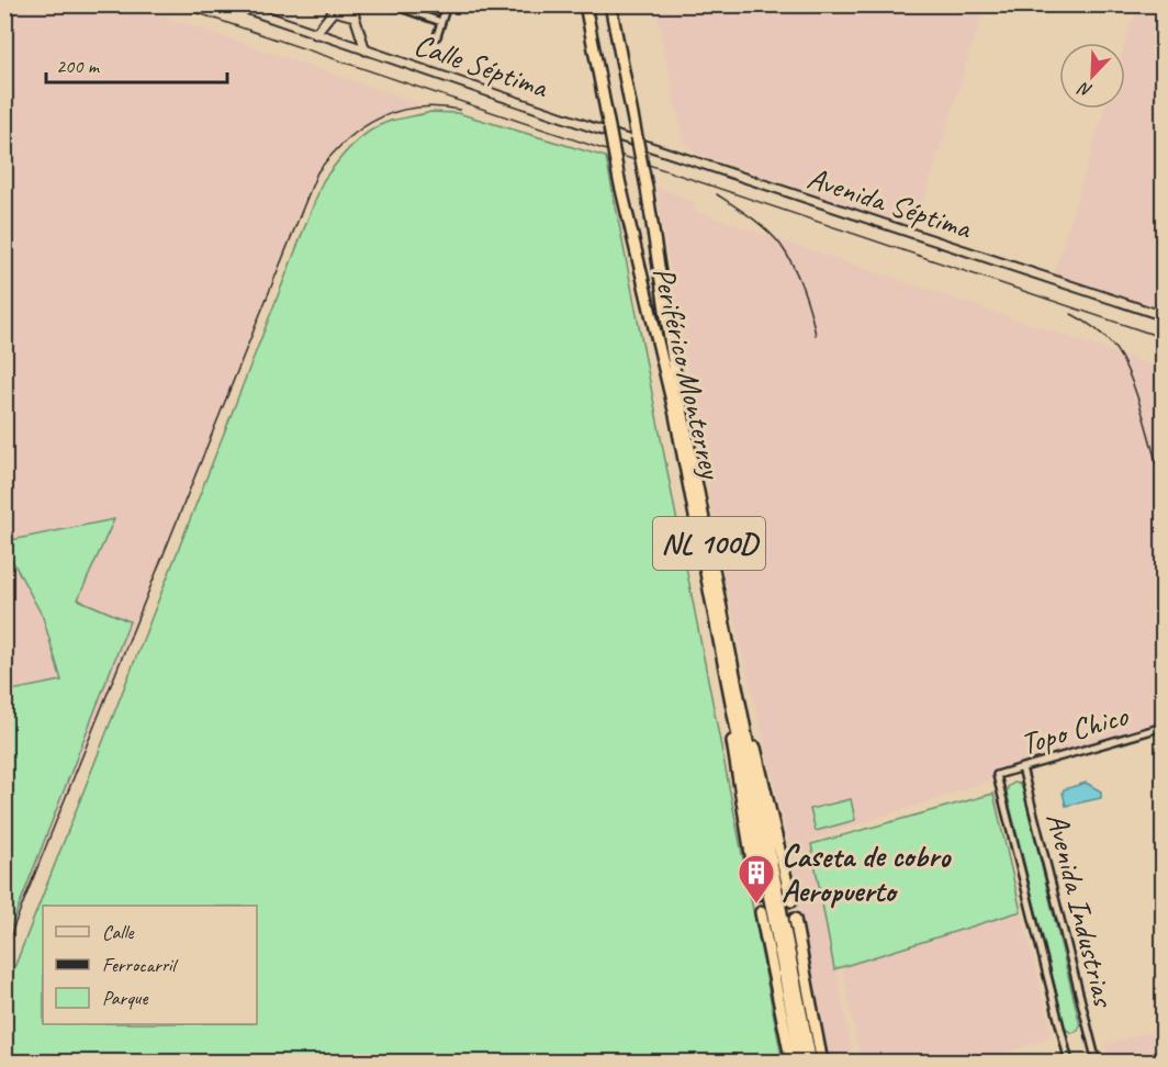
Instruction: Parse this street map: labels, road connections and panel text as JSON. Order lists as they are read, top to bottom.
{
  "streets": {
    "highway": ["Periférico Monterrey", "NL 100D"],
    "street": [
      "Calle Séptima",
      "Avenida Séptima",
      "Topo Chico",
      "Avenida Industrias"
    ]
  },
  "crossings": [
    ["Calle Séptima", "Avenida Séptima"],
    ["Calle Séptima", "Periférico Monterrey"],
    ["Avenida Séptima", "Periférico Monterrey"],
    ["Topo Chico", "Avenida Industrias"]
  ],
  "places": {
    "building": ["Caseta de cobro Aeropuerto"]
  },
  "legend": ["Calle", "Ferrocarril", "Parque"],
  "scale_bar": "200 m",
  "north": "bottom left"
}
